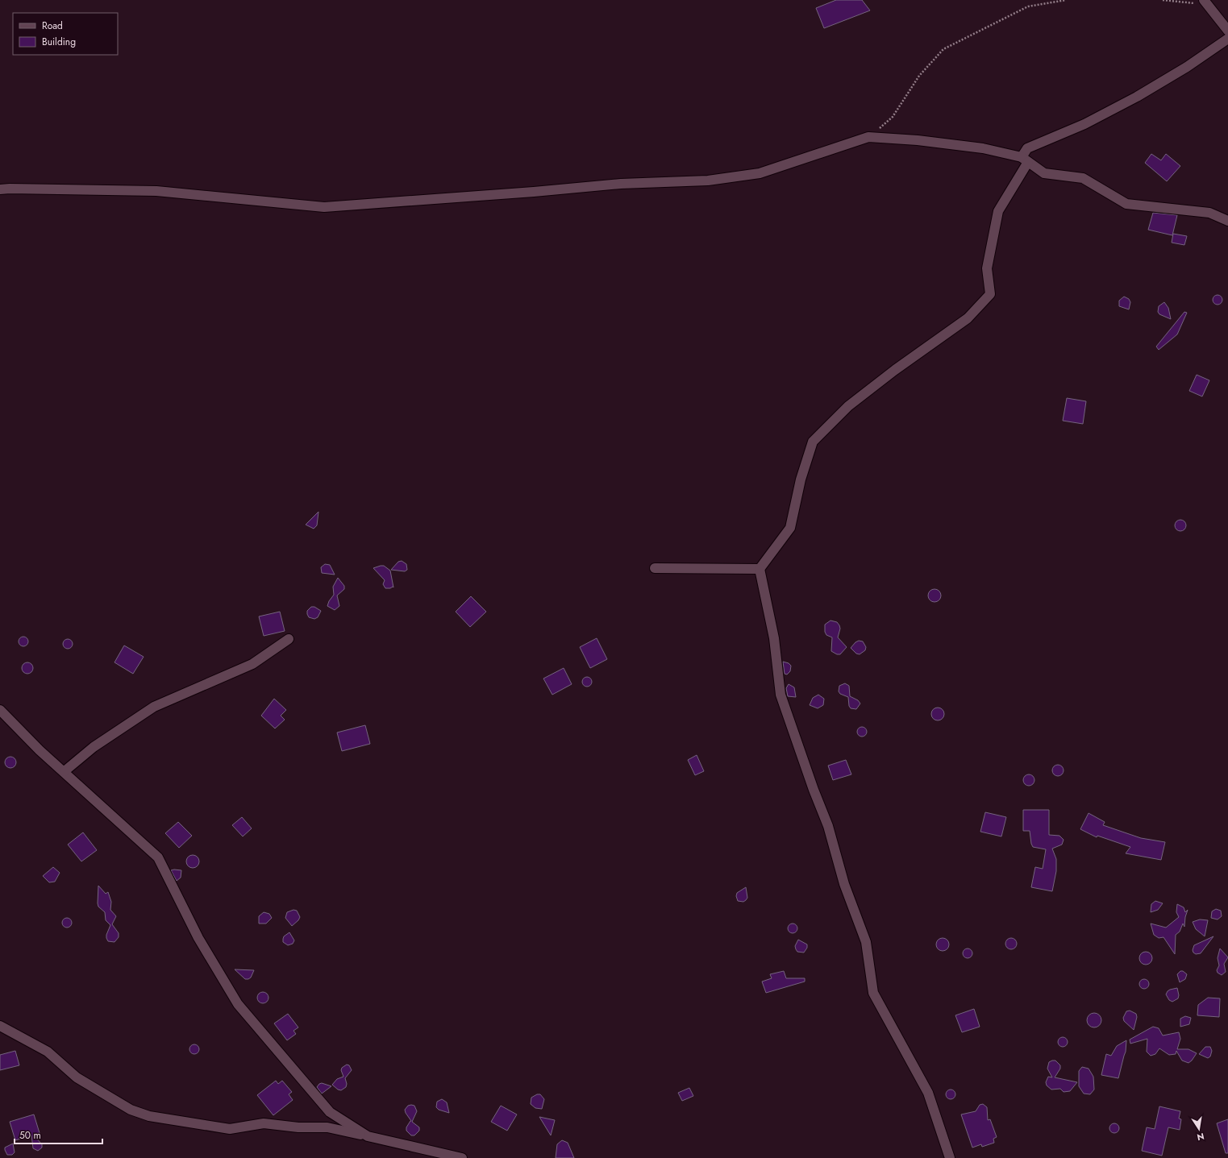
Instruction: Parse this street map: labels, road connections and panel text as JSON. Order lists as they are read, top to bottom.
{
  "legend": ["Road", "Building"],
  "scale_bar": "50 m",
  "north": "bottom"
}
